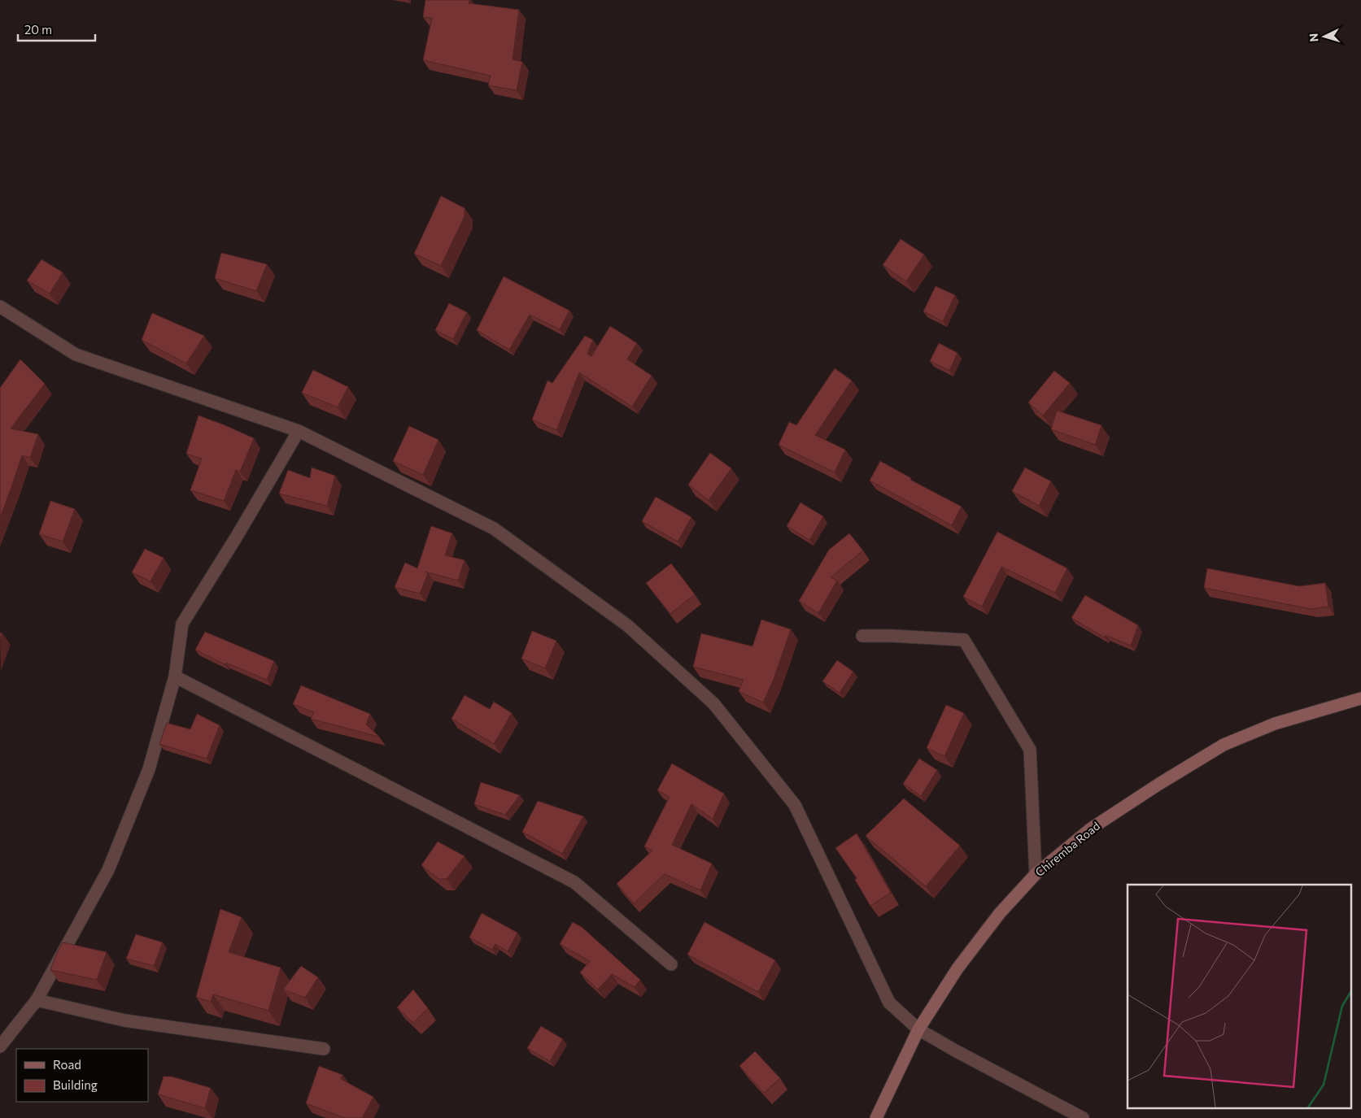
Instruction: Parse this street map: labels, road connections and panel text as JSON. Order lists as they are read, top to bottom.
{
  "streets": {
    "main road": ["Chiremba Road"]
  },
  "legend": ["Road", "Building"],
  "scale_bar": "20 m",
  "north": "left"
}
